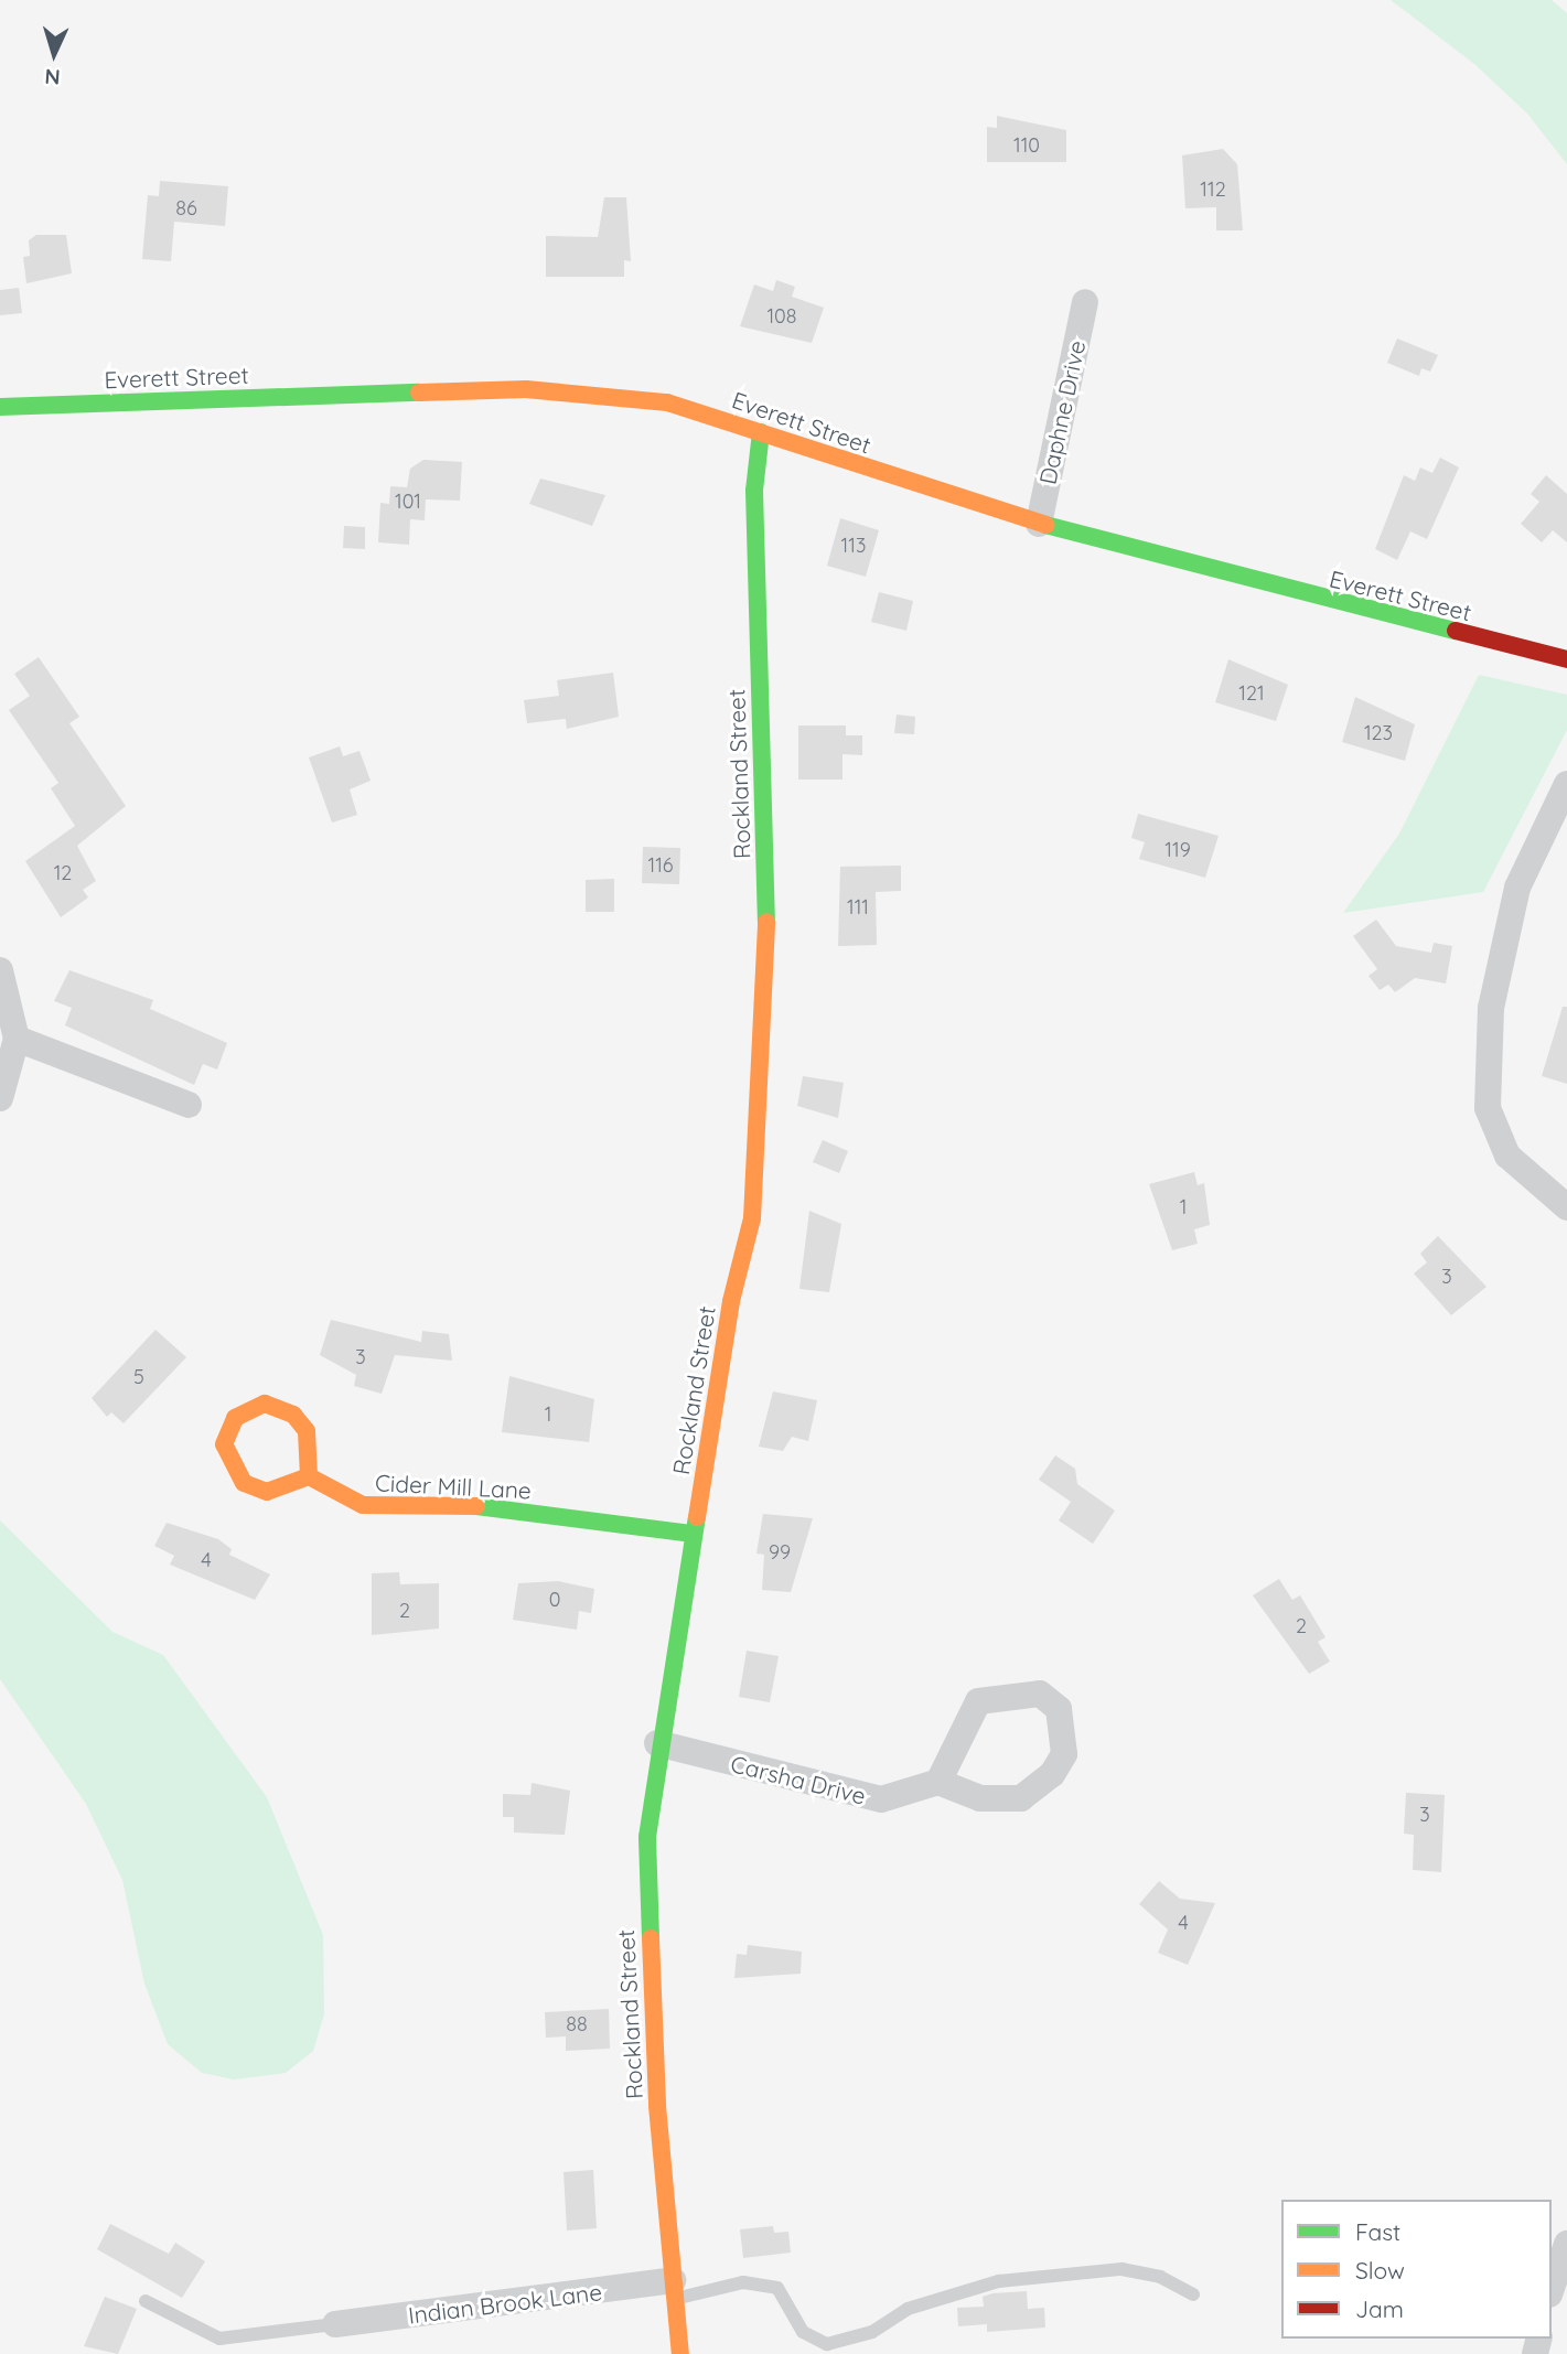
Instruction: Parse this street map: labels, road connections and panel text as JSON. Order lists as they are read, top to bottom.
{
  "streets": {
    "street": [
      "Everett Street",
      "Daphne Drive",
      "Rockland Street",
      "Cider Mill Lane",
      "Carsha Drive",
      "Indian Brook Lane"
    ]
  },
  "crossings": [
    ["Everett Street", "Daphne Drive"],
    ["Everett Street", "Rockland Street"],
    ["Rockland Street", "Cider Mill Lane"],
    ["Rockland Street", "Carsha Drive"],
    ["Rockland Street", "Indian Brook Lane"]
  ],
  "house_numbers": [
    "110",
    "112",
    "86",
    "108",
    "101",
    "113",
    "121",
    "123",
    "119",
    "116",
    "12",
    "111",
    "1",
    "3",
    "3",
    "5",
    "1",
    "99",
    "4",
    "0",
    "2",
    "2",
    "3",
    "4",
    "88"
  ],
  "legend": ["Fast", "Slow", "Jam"],
  "north": "bottom"
}
